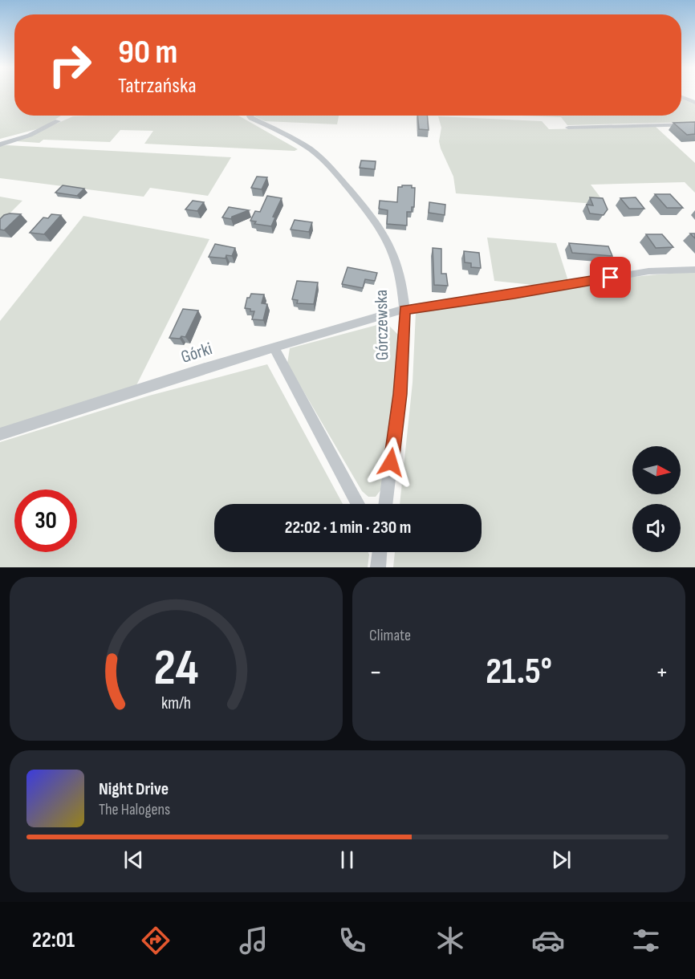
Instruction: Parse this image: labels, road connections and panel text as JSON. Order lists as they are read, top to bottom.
{
  "streets": {
    "street": ["Górczewska", "Górki"]
  },
  "crossings": [
    ["Górczewska", "Górki"]
  ],
  "north": "right",
  "page": {
    "turn": ["90 m", "Tatrzańska"],
    "limit": "30",
    "trip": "22:02 · 1 min · 230 m",
    "tile": "Climate",
    "heat": ["−", "21.5°", "+"],
    "song": ["Night Drive", "The Halogens"],
    "tabs": "22:01",
    "gauge": ["24", "km/h"]
  }
}
